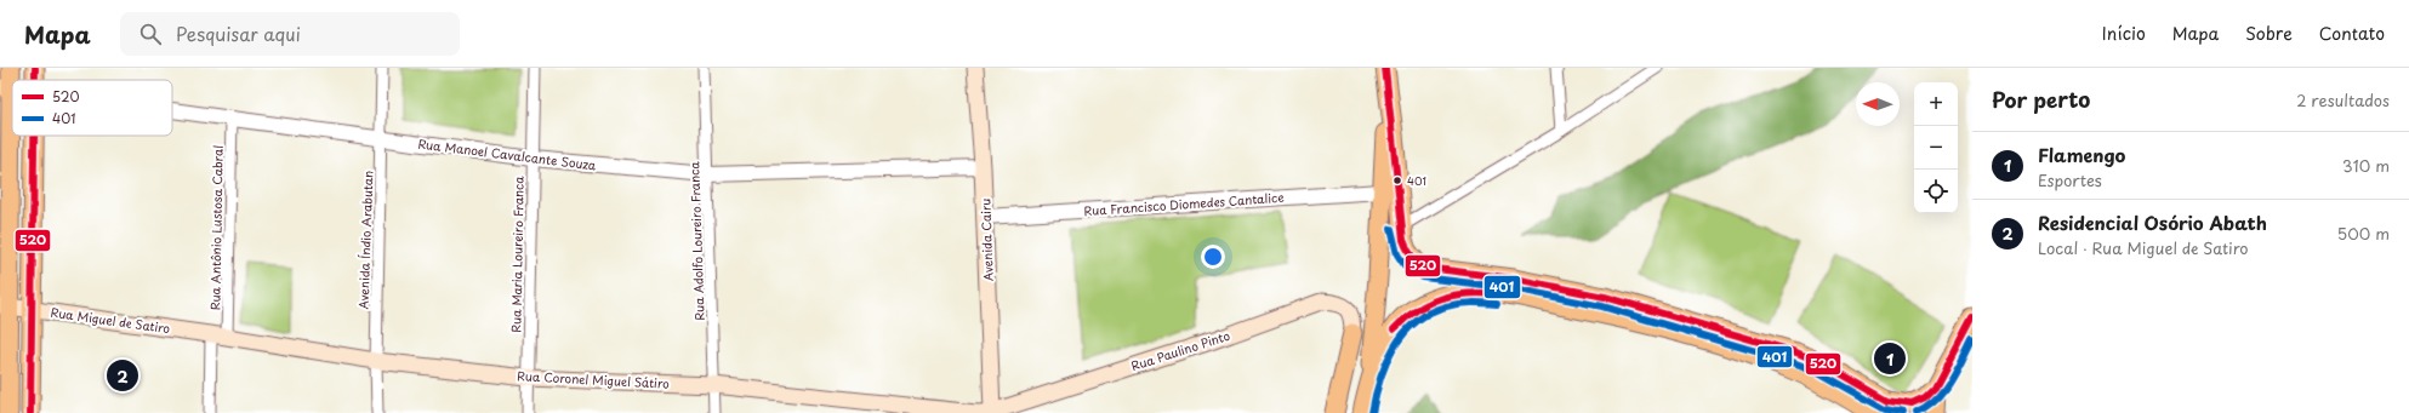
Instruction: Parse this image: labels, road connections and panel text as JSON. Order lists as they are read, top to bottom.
{
  "streets": {
    "main road": [
      "Avenida Cairu",
      "Rua Miguel de Satiro",
      "Rua Paulino Pinto",
      "Rua Coronel Miguel Sátiro"
    ],
    "street": [
      "Rua Manoel Cavalcante Souza",
      "Rua Francisco Diomedes Cantalice",
      "Rua Antônio Lustosa Cabral",
      "Avenida Índio Arabutan",
      "Rua Adolfo Loureiro Franca",
      "Rua Maria Loureiro Franca"
    ]
  },
  "crossings": [
    ["Rua Manoel Cavalcante Souza", "Rua Antônio Lustosa Cabral"],
    ["Rua Manoel Cavalcante Souza", "Avenida Índio Arabutan"],
    ["Rua Manoel Cavalcante Souza", "Avenida Cairu"],
    ["Rua Manoel Cavalcante Souza", "Rua Adolfo Loureiro Franca"],
    ["Rua Manoel Cavalcante Souza", "Rua Maria Loureiro Franca"],
    ["Rua Francisco Diomedes Cantalice", "Avenida Cairu"],
    ["Rua Antônio Lustosa Cabral", "Rua Miguel de Satiro"],
    ["Rua Antônio Lustosa Cabral", "Rua Coronel Miguel Sátiro"],
    ["Avenida Índio Arabutan", "Rua Coronel Miguel Sátiro"],
    ["Avenida Cairu", "Rua Paulino Pinto"],
    ["Avenida Cairu", "Rua Coronel Miguel Sátiro"],
    ["Rua Adolfo Loureiro Franca", "Rua Coronel Miguel Sátiro"],
    ["Rua Maria Loureiro Franca", "Rua Coronel Miguel Sátiro"],
    ["Rua Miguel de Satiro", "Rua Coronel Miguel Sátiro"],
    ["Rua Paulino Pinto", "Rua Coronel Miguel Sátiro"]
  ],
  "places": ["401"],
  "lines": ["transit line 520", "transit line 401"],
  "legend": ["520", "401"],
  "north": "left",
  "page": {
    "header": "Mapa",
    "search": "Pesquisar aqui",
    "nav": [
      "Início",
      "Mapa",
      "Sobre",
      "Contato"
    ],
    "heading": ["Por perto", "2 resultados"],
    "map_buttons": ["+", "−"],
    "list": [
      {
        "mark": "1",
        "name": "Flamengo",
        "note": "Esportes",
        "value": "310 m"
      },
      {
        "mark": "2",
        "name": "Residencial Osório Abath",
        "note": "Local · Rua Miguel de Satiro",
        "value": "500 m"
      }
    ],
    "pins": ["1", "2"]
  }
}
